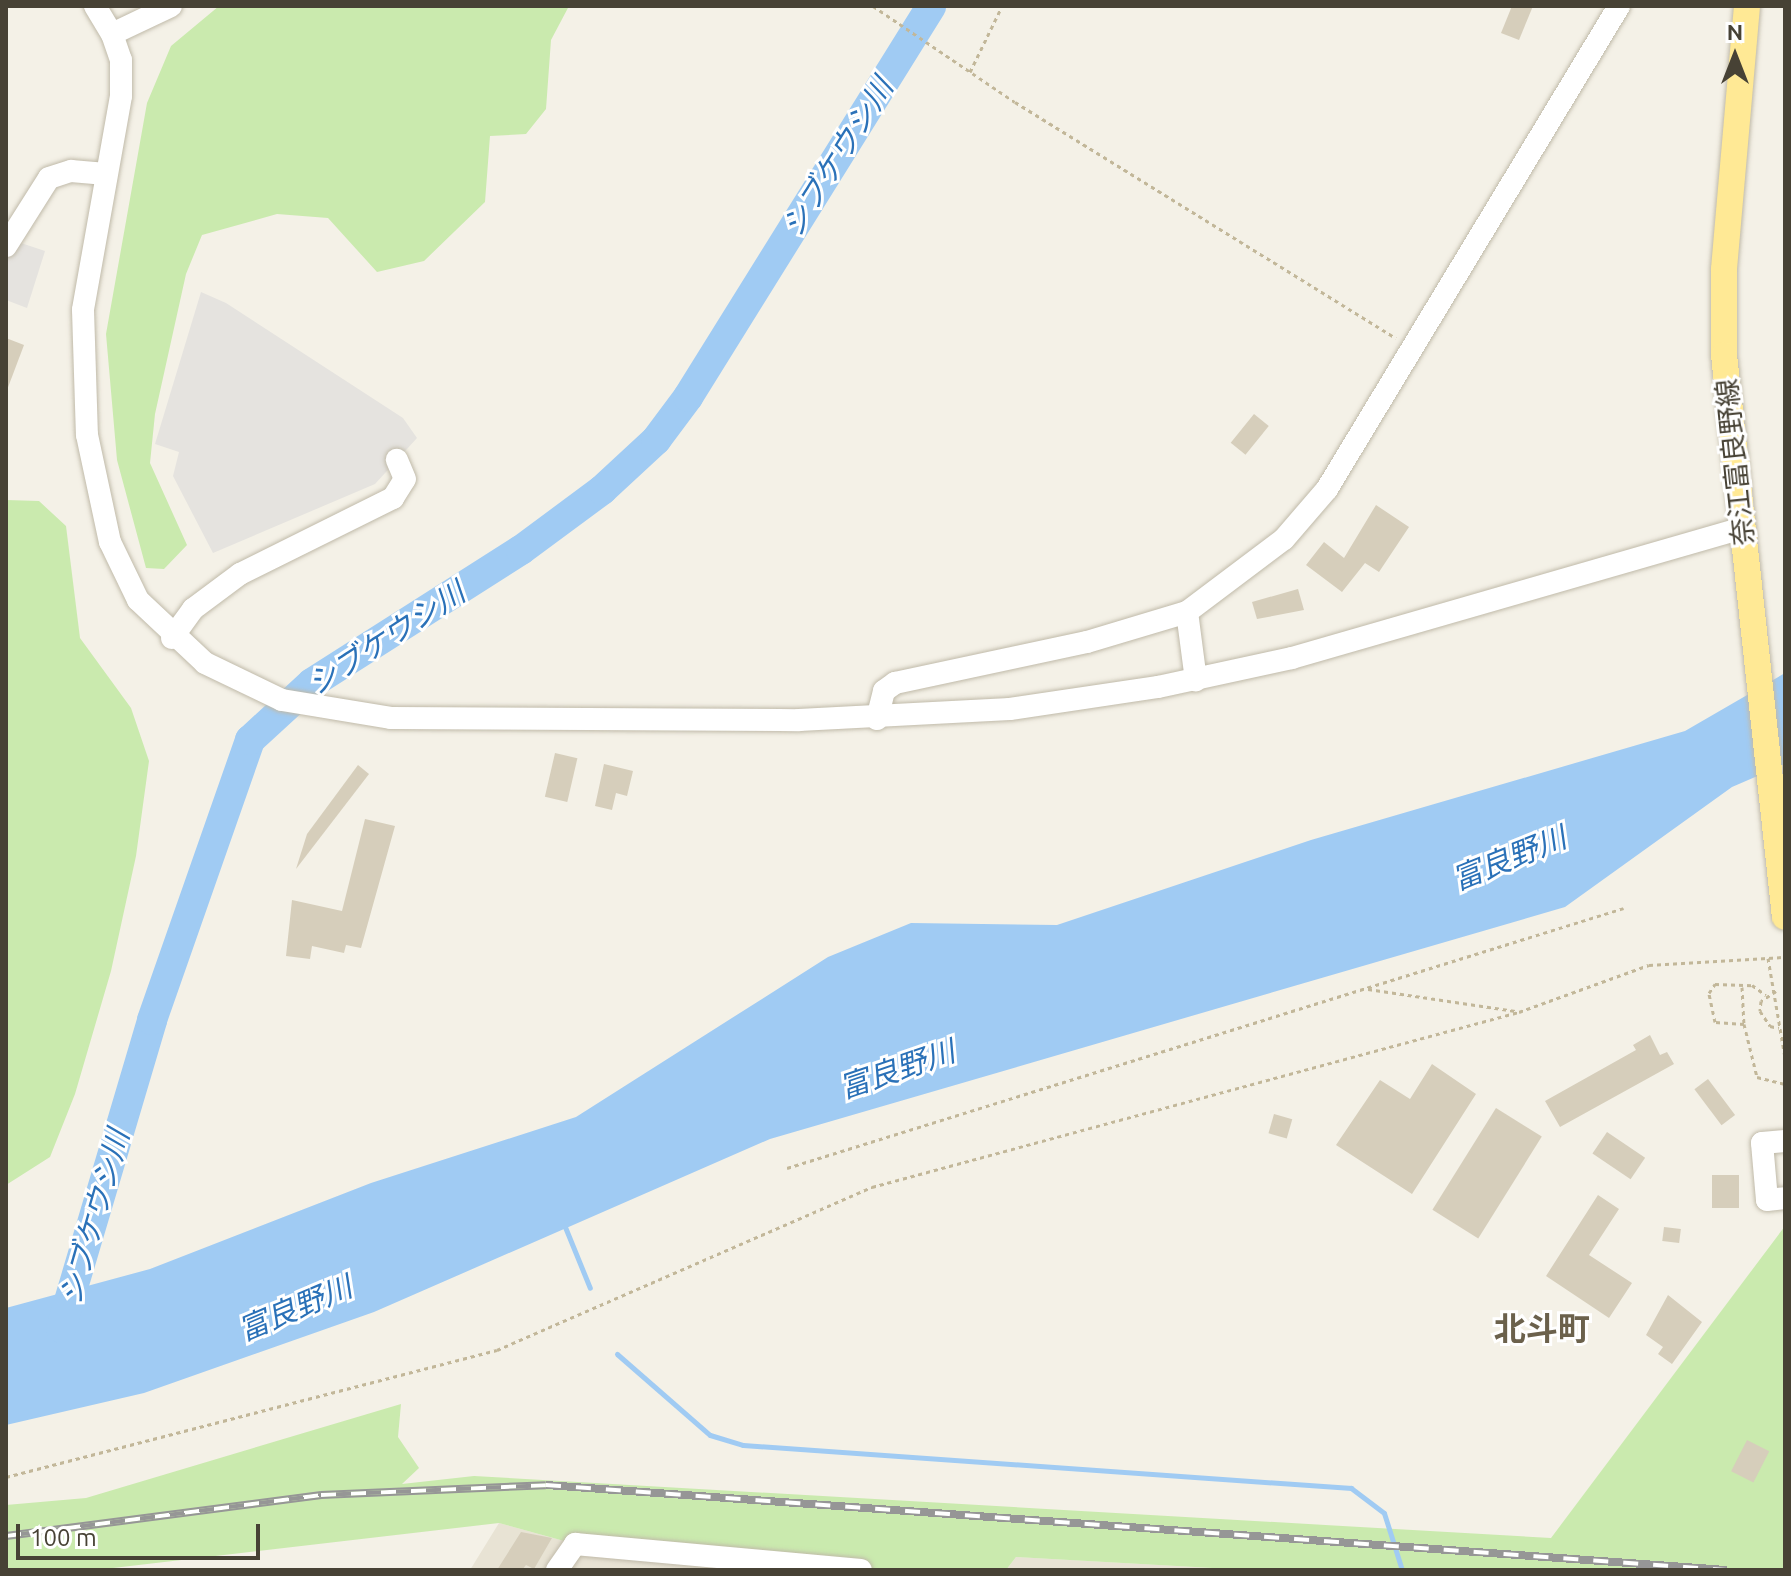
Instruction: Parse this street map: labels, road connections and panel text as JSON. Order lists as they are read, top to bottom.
{
  "streets": {
    "main road": ["奈江富良野線"]
  },
  "districts": ["北斗町"],
  "water": ["シブケウシ川", "富良野川"],
  "scale_bar": "100 m",
  "north": "top"
}
